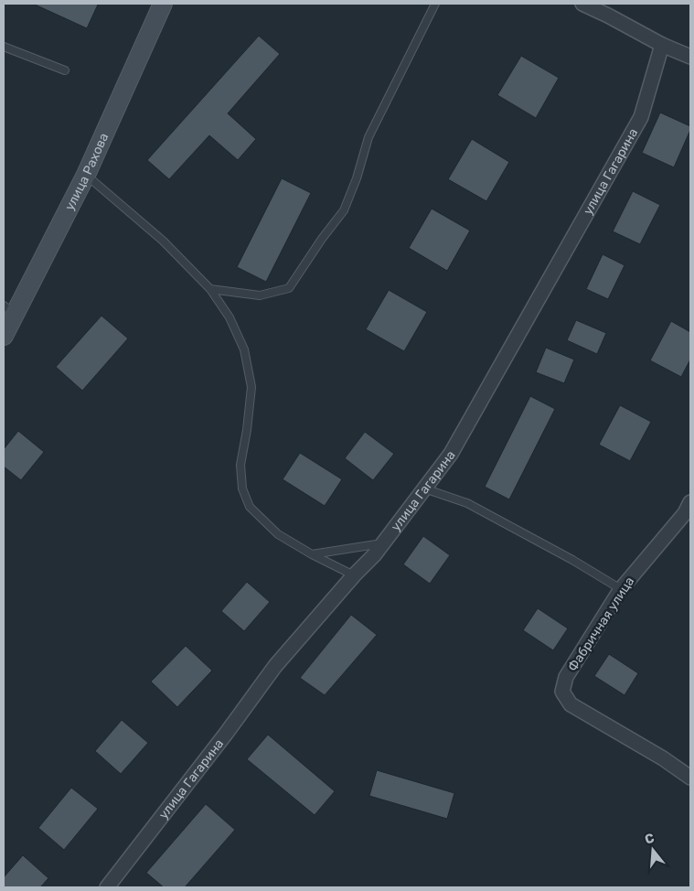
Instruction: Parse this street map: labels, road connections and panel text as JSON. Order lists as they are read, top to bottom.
{
  "streets": {
    "street": ["улица Рахова", "улица Гагарина", "Фабричная улица"]
  },
  "north": "top"
}
